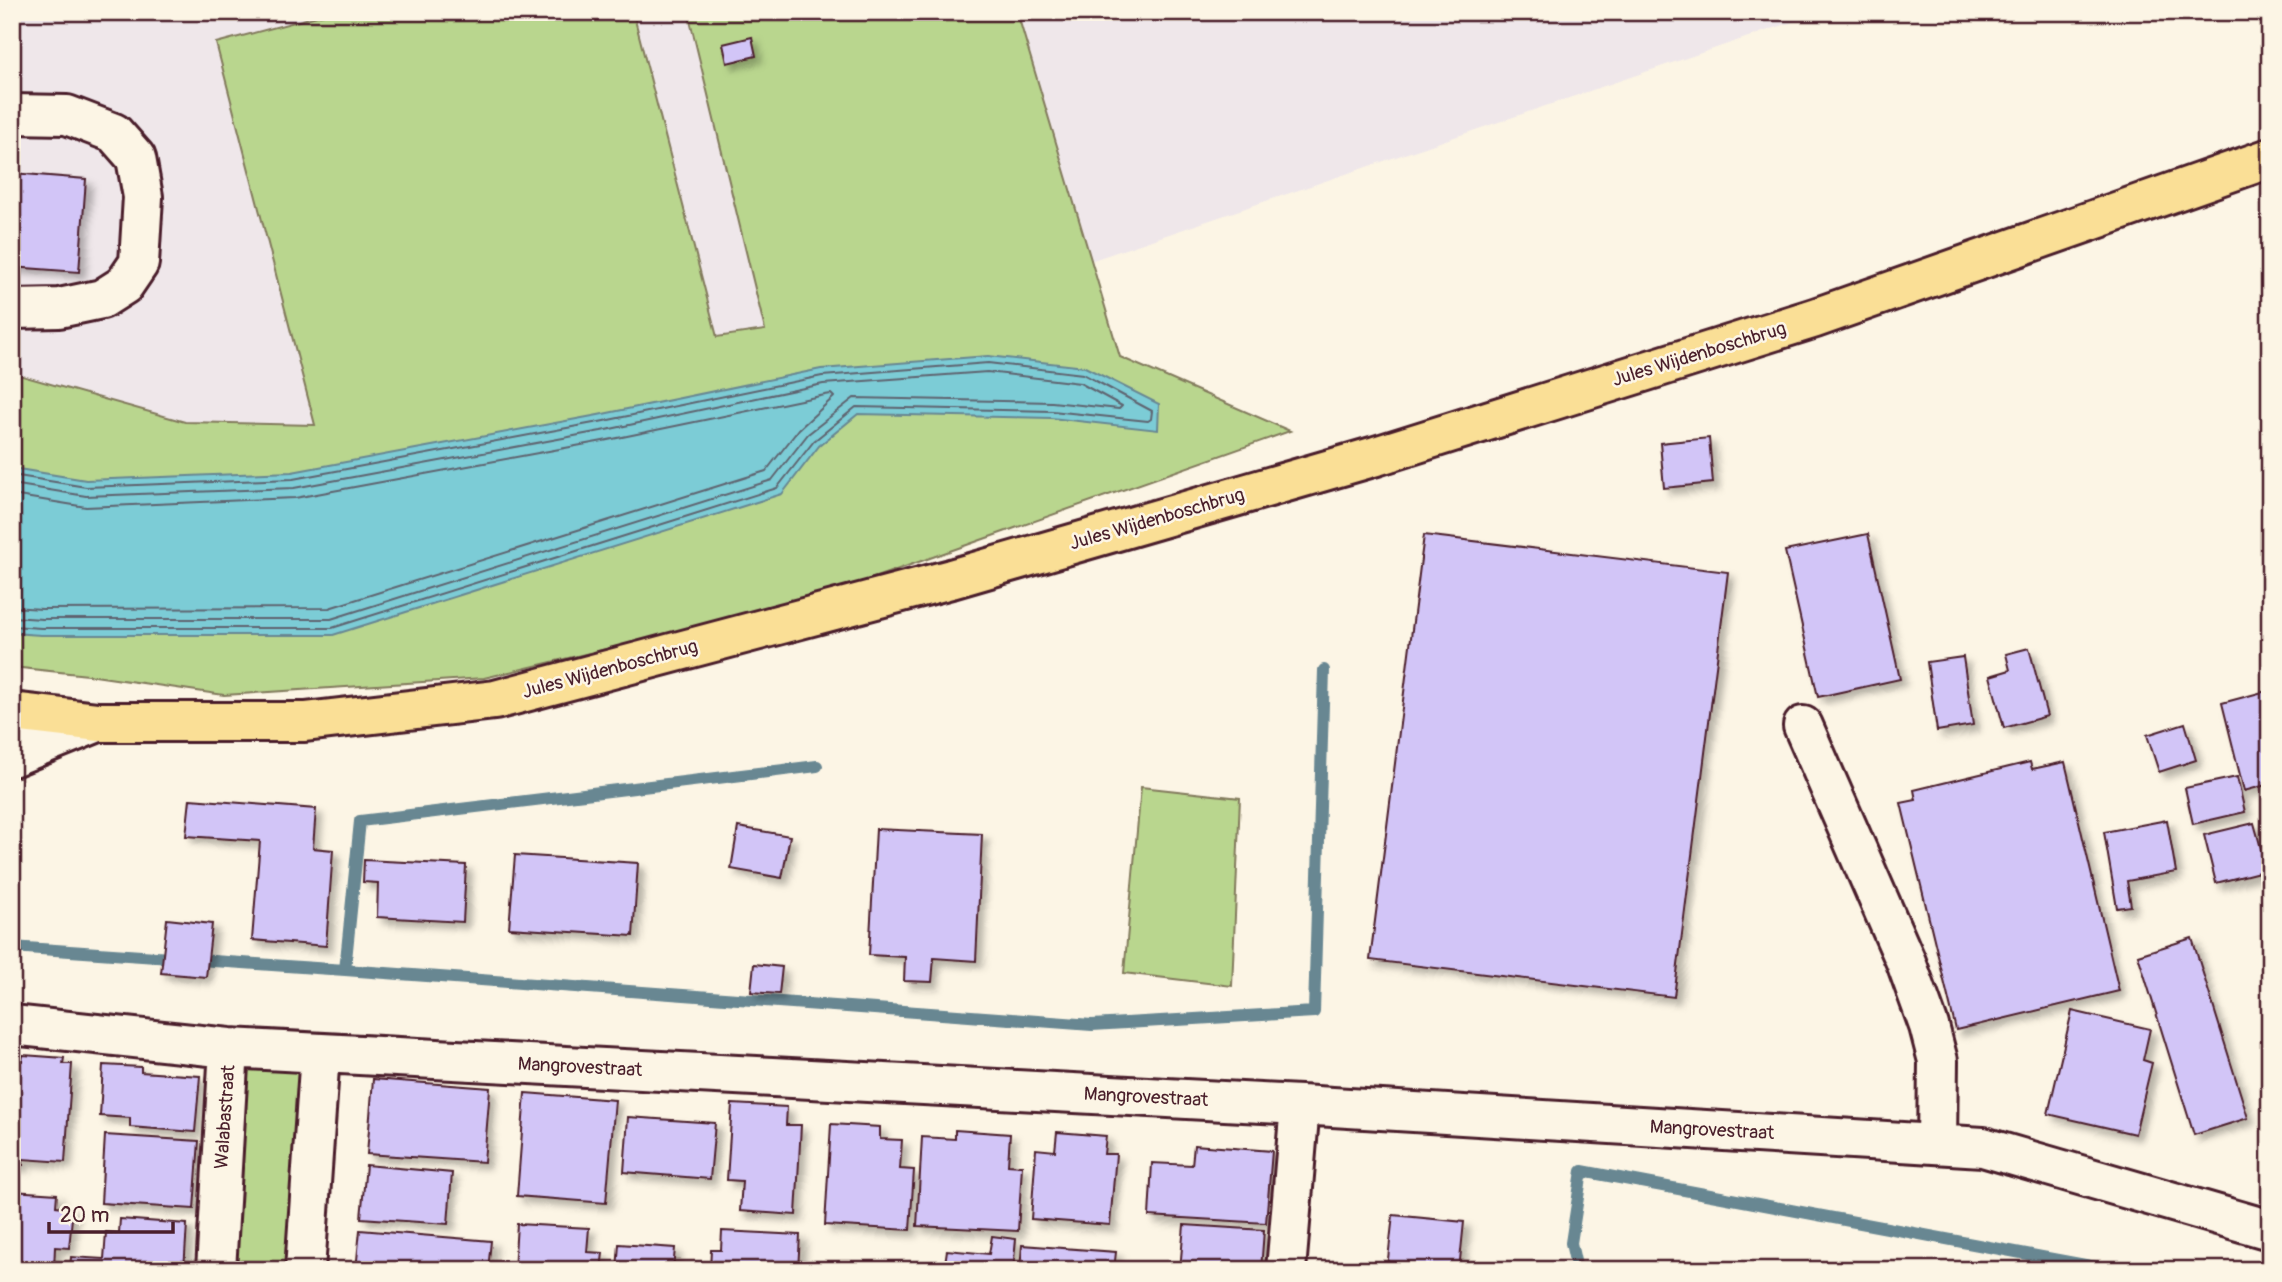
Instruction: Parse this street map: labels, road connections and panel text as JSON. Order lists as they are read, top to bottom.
{
  "streets": {
    "main road": ["Jules Wijdenboschbrug"],
    "street": ["Mangrovestraat", "Walabastraat"]
  },
  "crossings": [
    ["Mangrovestraat", "Walabastraat"]
  ],
  "scale_bar": "20 m"
}
